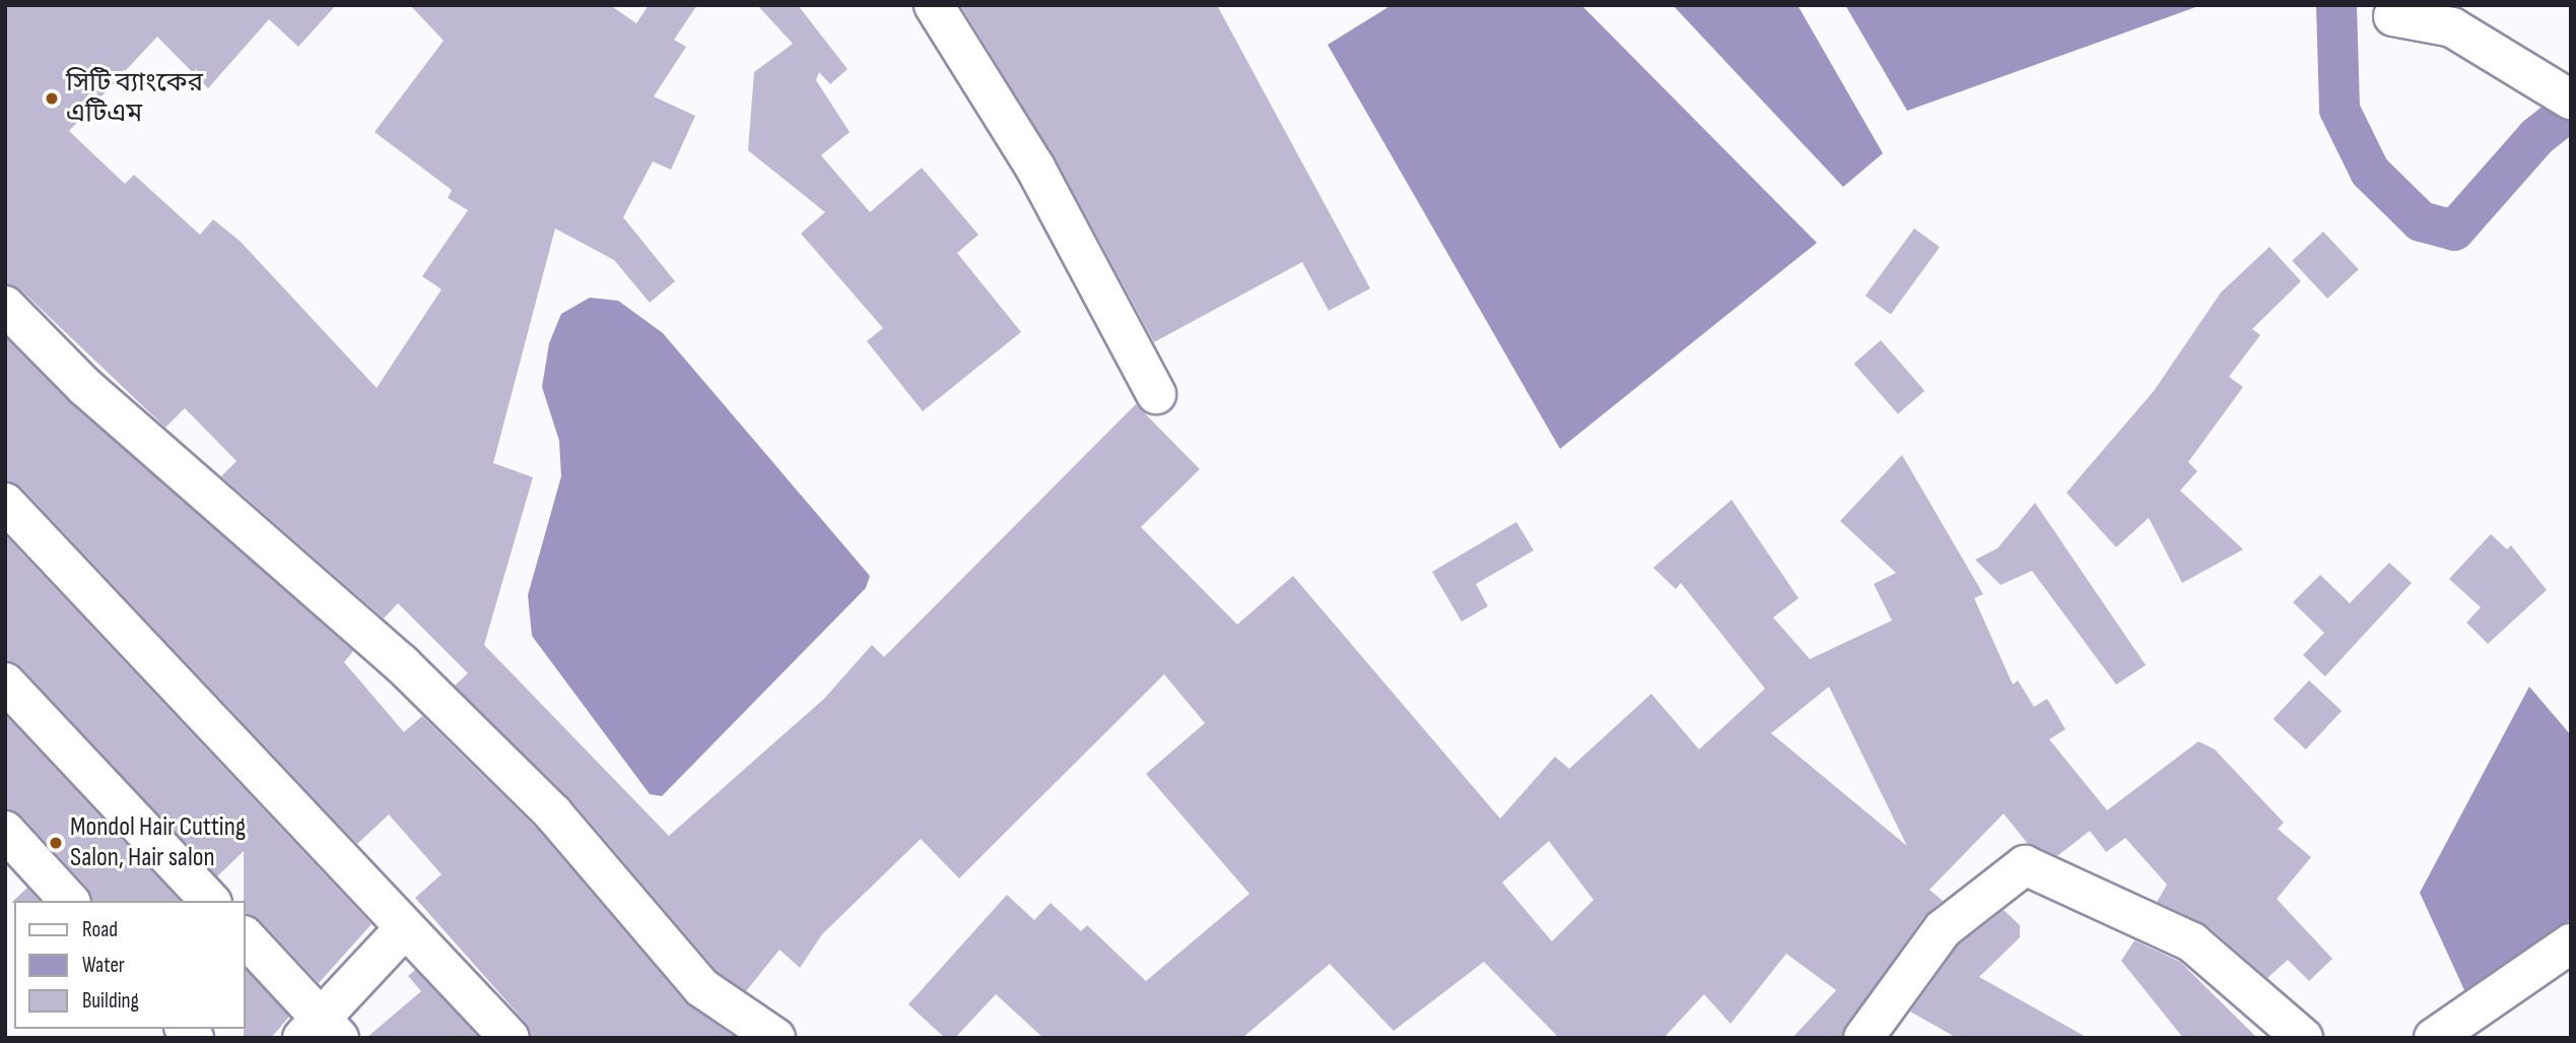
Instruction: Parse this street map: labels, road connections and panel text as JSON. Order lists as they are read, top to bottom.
{
  "places": ["সিটি ব্যাংকের এটিএম", "Mondol Hair Cutting Salon, Hair salon"],
  "legend": ["Road", "Water", "Building"]
}
